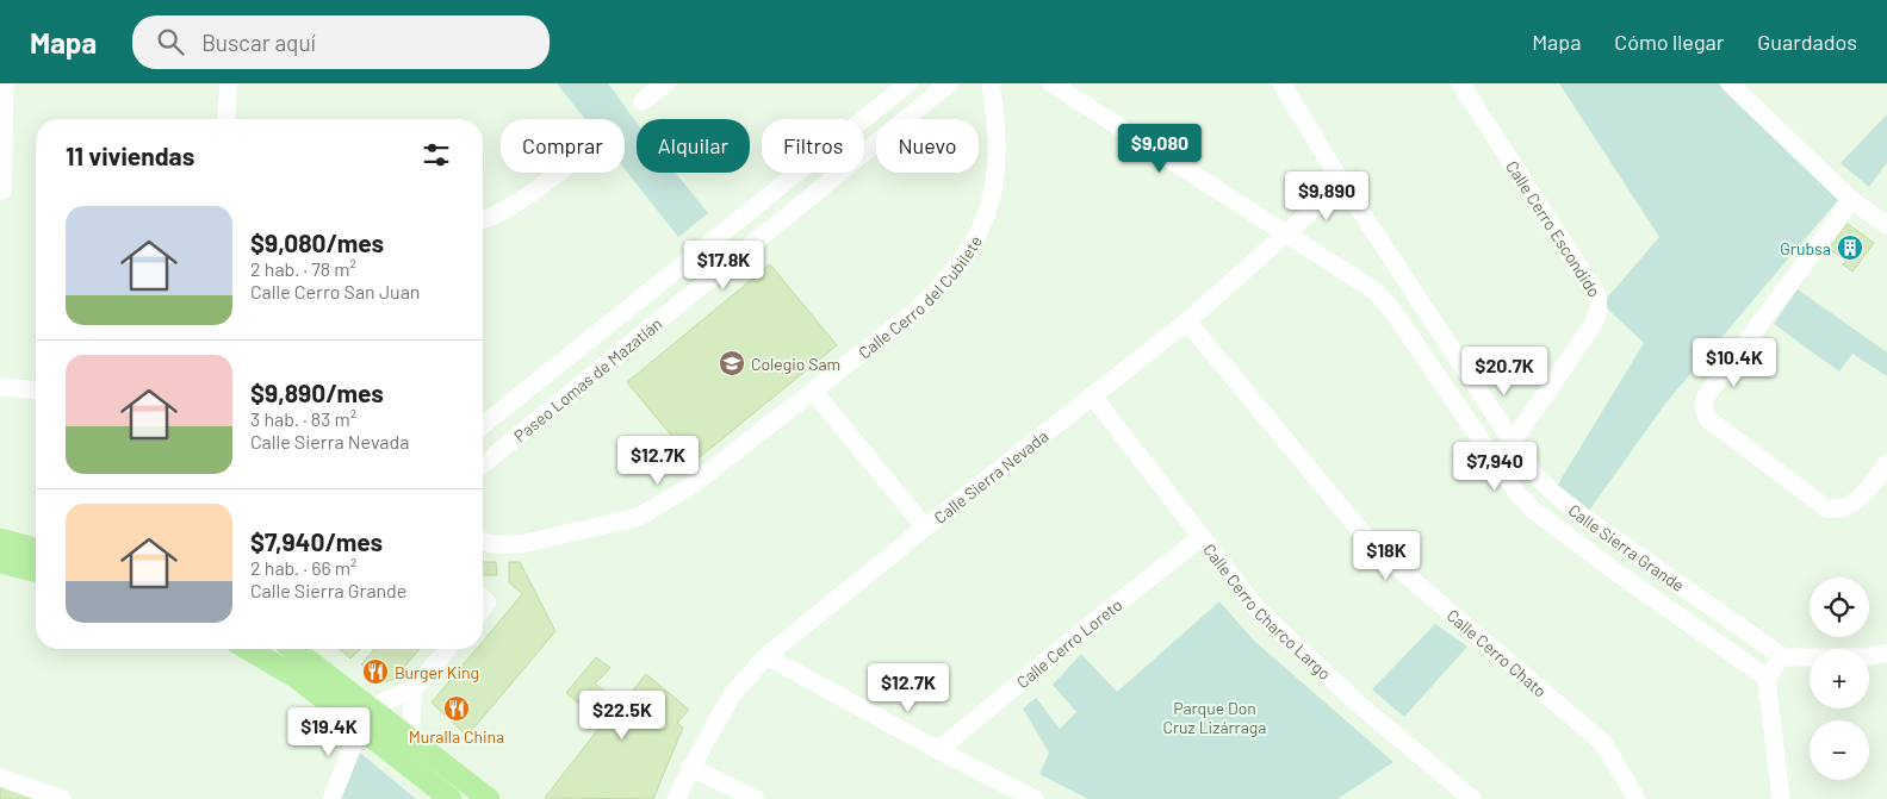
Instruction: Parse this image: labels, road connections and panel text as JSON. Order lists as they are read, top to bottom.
{
  "streets": {
    "street": [
      "Calle Cerro Escondido",
      "Calle Cerro del Cubilete",
      "Paseo Lomas de Mazatlán",
      "Calle Sierra Nevada",
      "Calle Sierra Grande",
      "Calle Cerro Charco Largo",
      "Calle Cerro Loreto",
      "Calle Cerro Chato"
    ]
  },
  "crossings": [
    ["Calle Cerro Escondido", "Calle Sierra Grande"],
    ["Calle Sierra Nevada", "Calle Sierra Grande"],
    ["Calle Sierra Nevada", "Calle Cerro Charco Largo"],
    ["Calle Sierra Nevada", "Calle Cerro Chato"],
    ["Calle Cerro Charco Largo", "Calle Cerro Loreto"]
  ],
  "parks": ["Parque Don Cruz Lizárraga"],
  "places": {
    "building": ["Grubsa"],
    "school or university": ["Colegio Sam"],
    "restaurant": ["Burger King", "Muralla China"]
  },
  "page": {
    "header": "Mapa",
    "search": "Buscar aquí",
    "nav": ["Mapa", "Cómo llegar", "Guardados"],
    "chip": [
      "Comprar",
      "Alquilar",
      "Filtros",
      "Nuevo"
    ],
    "heading": "11 viviendas",
    "price": [
      "$9,080",
      "$9,890",
      "$17.8K",
      "$10.4K",
      "$20.7K",
      "$12.7K",
      "$7,940",
      "$18K",
      "$12.7K",
      "$22.5K",
      "$19.4K"
    ],
    "list": [
      {
        "name": "$9,080/mes",
        "note": "2 hab. · 78 m² · Calle Cerro San Juan"
      },
      {
        "name": "$9,890/mes",
        "note": "3 hab. · 83 m² · Calle Sierra Nevada"
      },
      {
        "name": "$7,940/mes",
        "note": "2 hab. · 66 m² · Calle Sierra Grande"
      }
    ],
    "map_buttons": ["+", "−"]
  }
}
